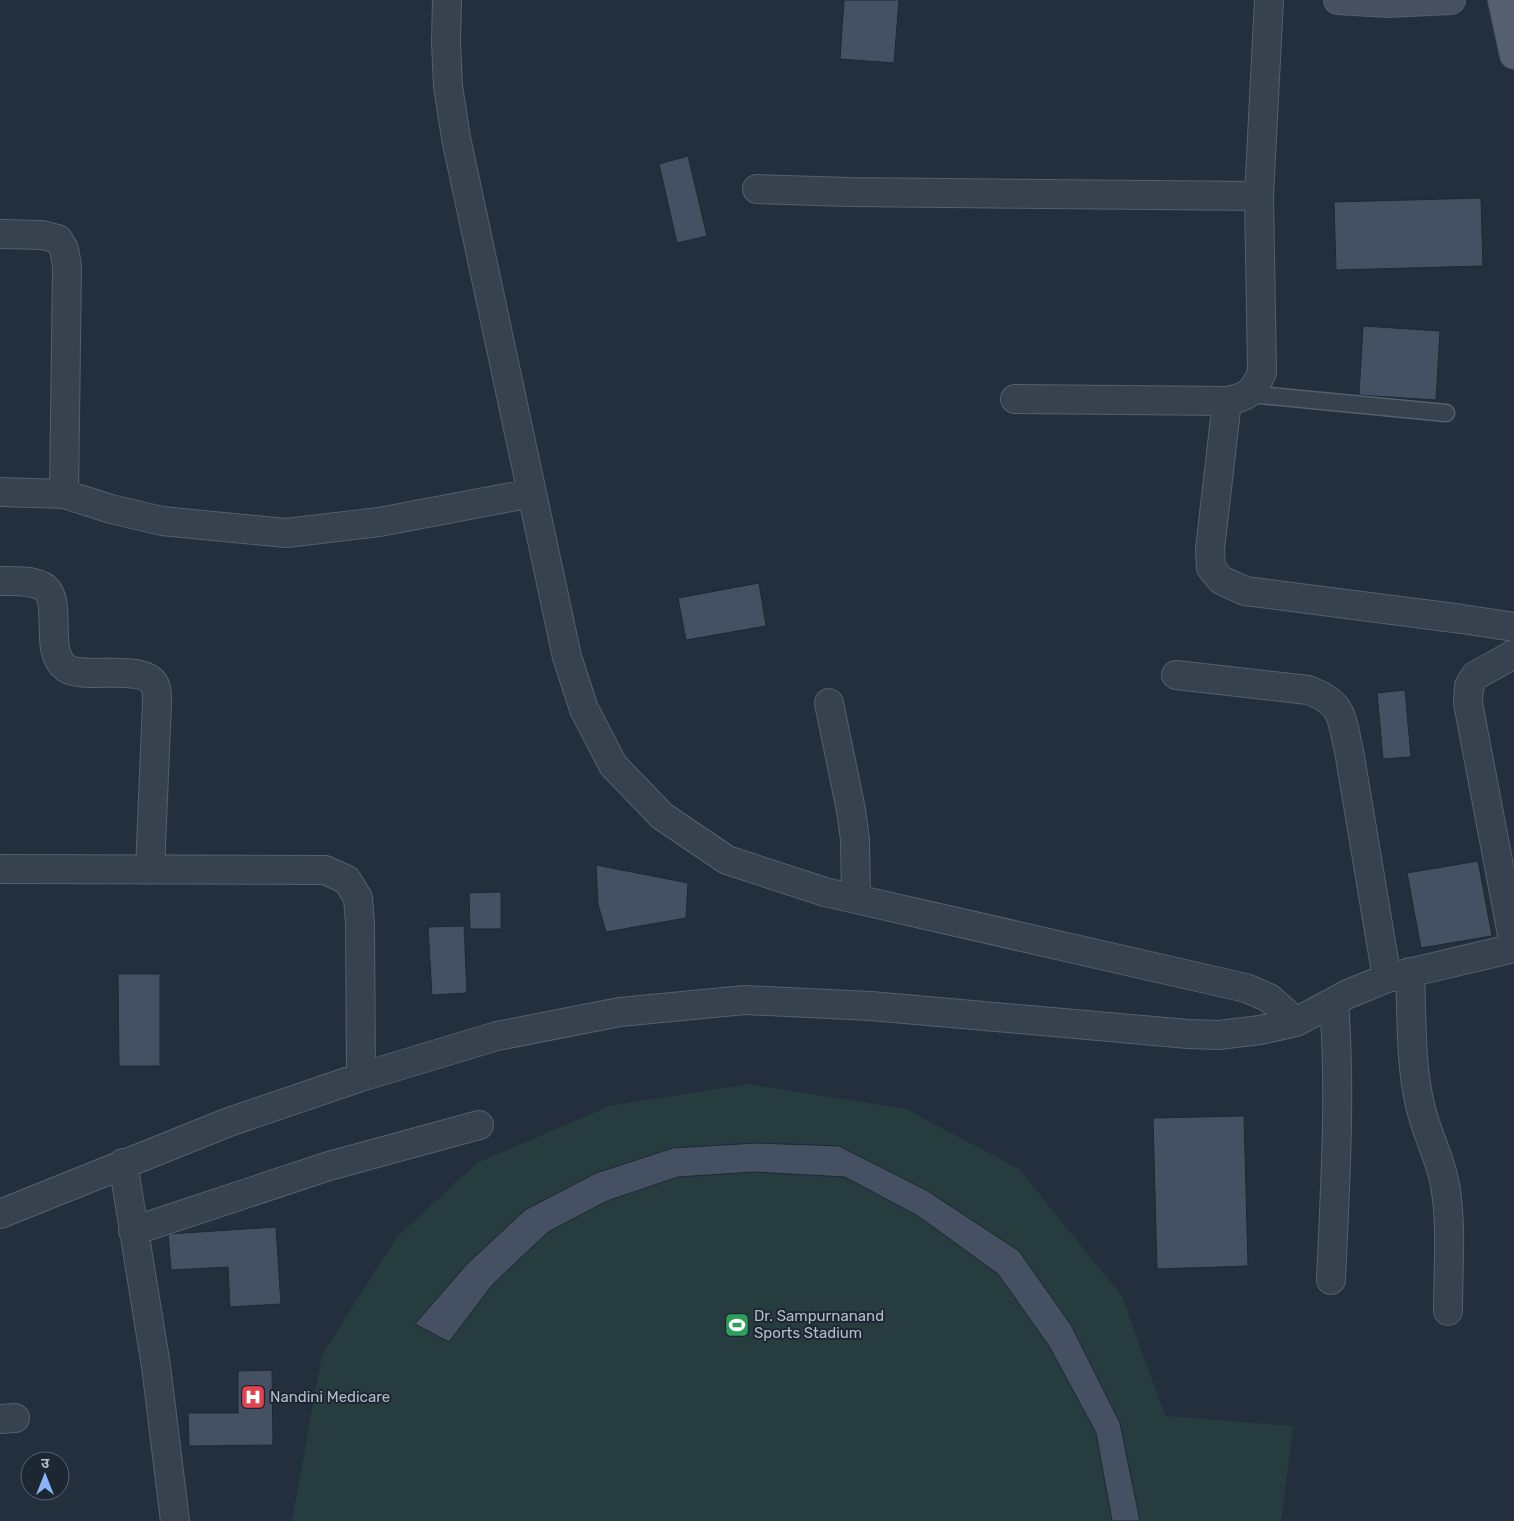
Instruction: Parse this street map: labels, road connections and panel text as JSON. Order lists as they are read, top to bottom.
{
  "places": {
    "sports": ["Dr. Sampurnanand Sports Stadium"],
    "hospital": ["Nandini Medicare"]
  },
  "north": "top"
}
